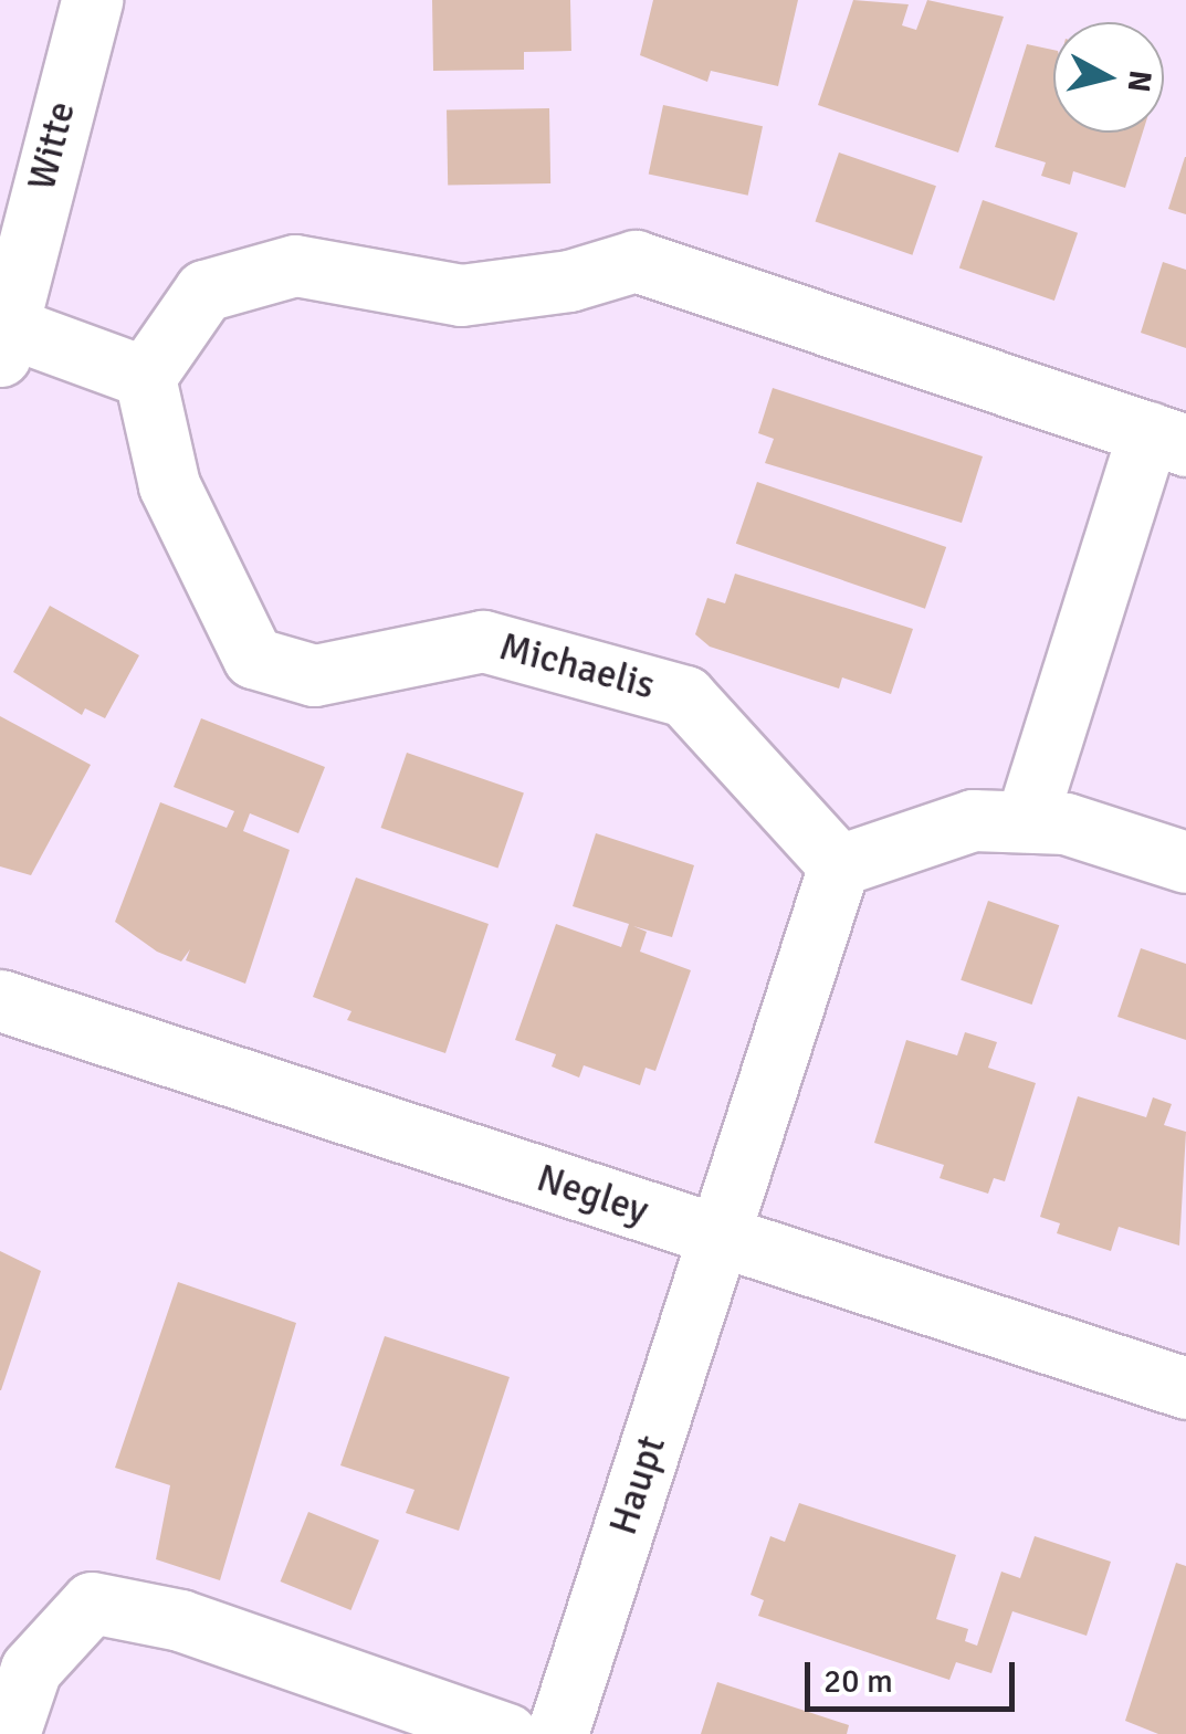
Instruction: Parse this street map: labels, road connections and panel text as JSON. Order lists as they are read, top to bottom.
{
  "streets": {
    "street": [
      "Witte",
      "Michaelis",
      "Negley",
      "Haupt"
    ]
  },
  "crossings": [
    ["Michaelis", "Haupt"],
    ["Negley", "Haupt"]
  ],
  "scale_bar": "20 m",
  "north": "right"
}
